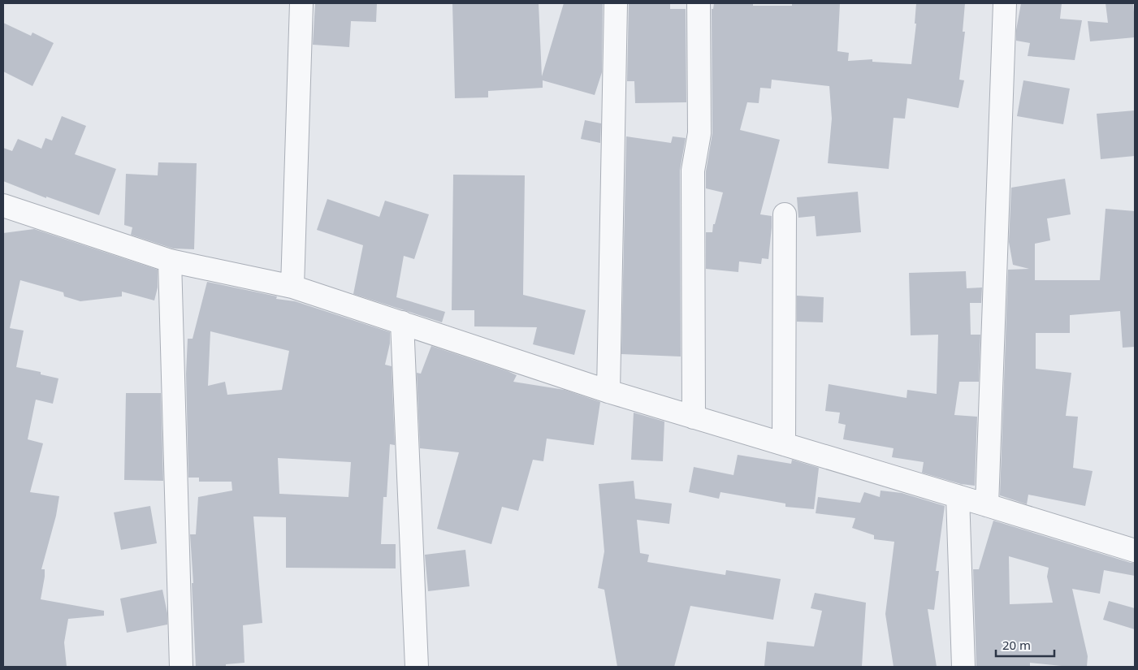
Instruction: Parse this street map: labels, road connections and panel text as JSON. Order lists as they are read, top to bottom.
{
  "scale_bar": "20 m"
}
